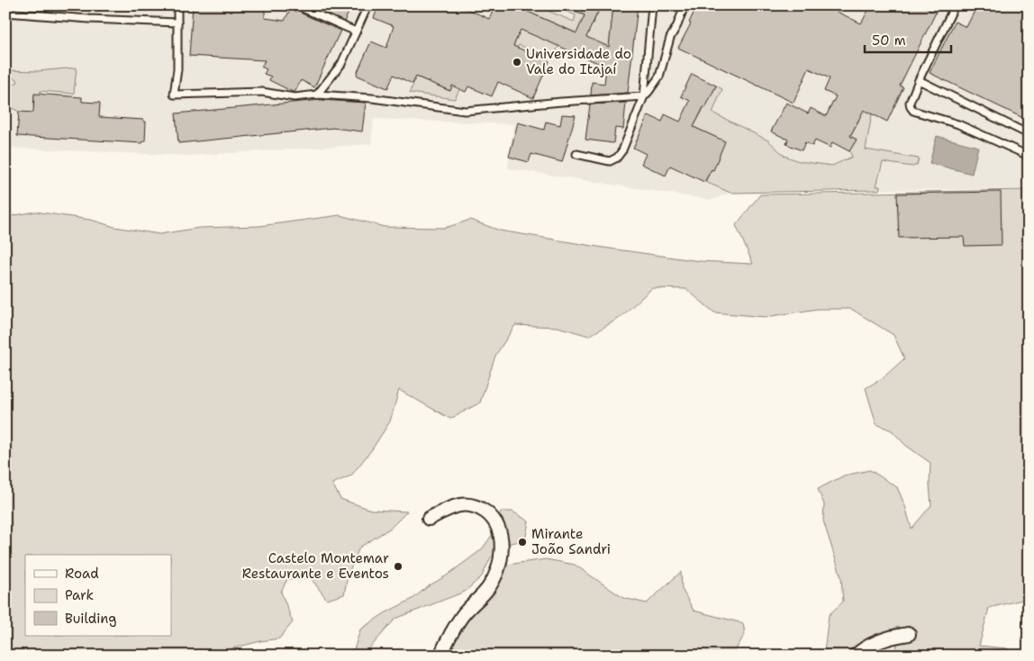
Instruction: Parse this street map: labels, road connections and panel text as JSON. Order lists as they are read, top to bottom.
{
  "places": ["Universidade do Vale do Itajaí", "Mirante João Sandri", "Castelo Montemar Restaurante e Eventos"],
  "legend": ["Road", "Park", "Building"],
  "scale_bar": "50 m"
}
